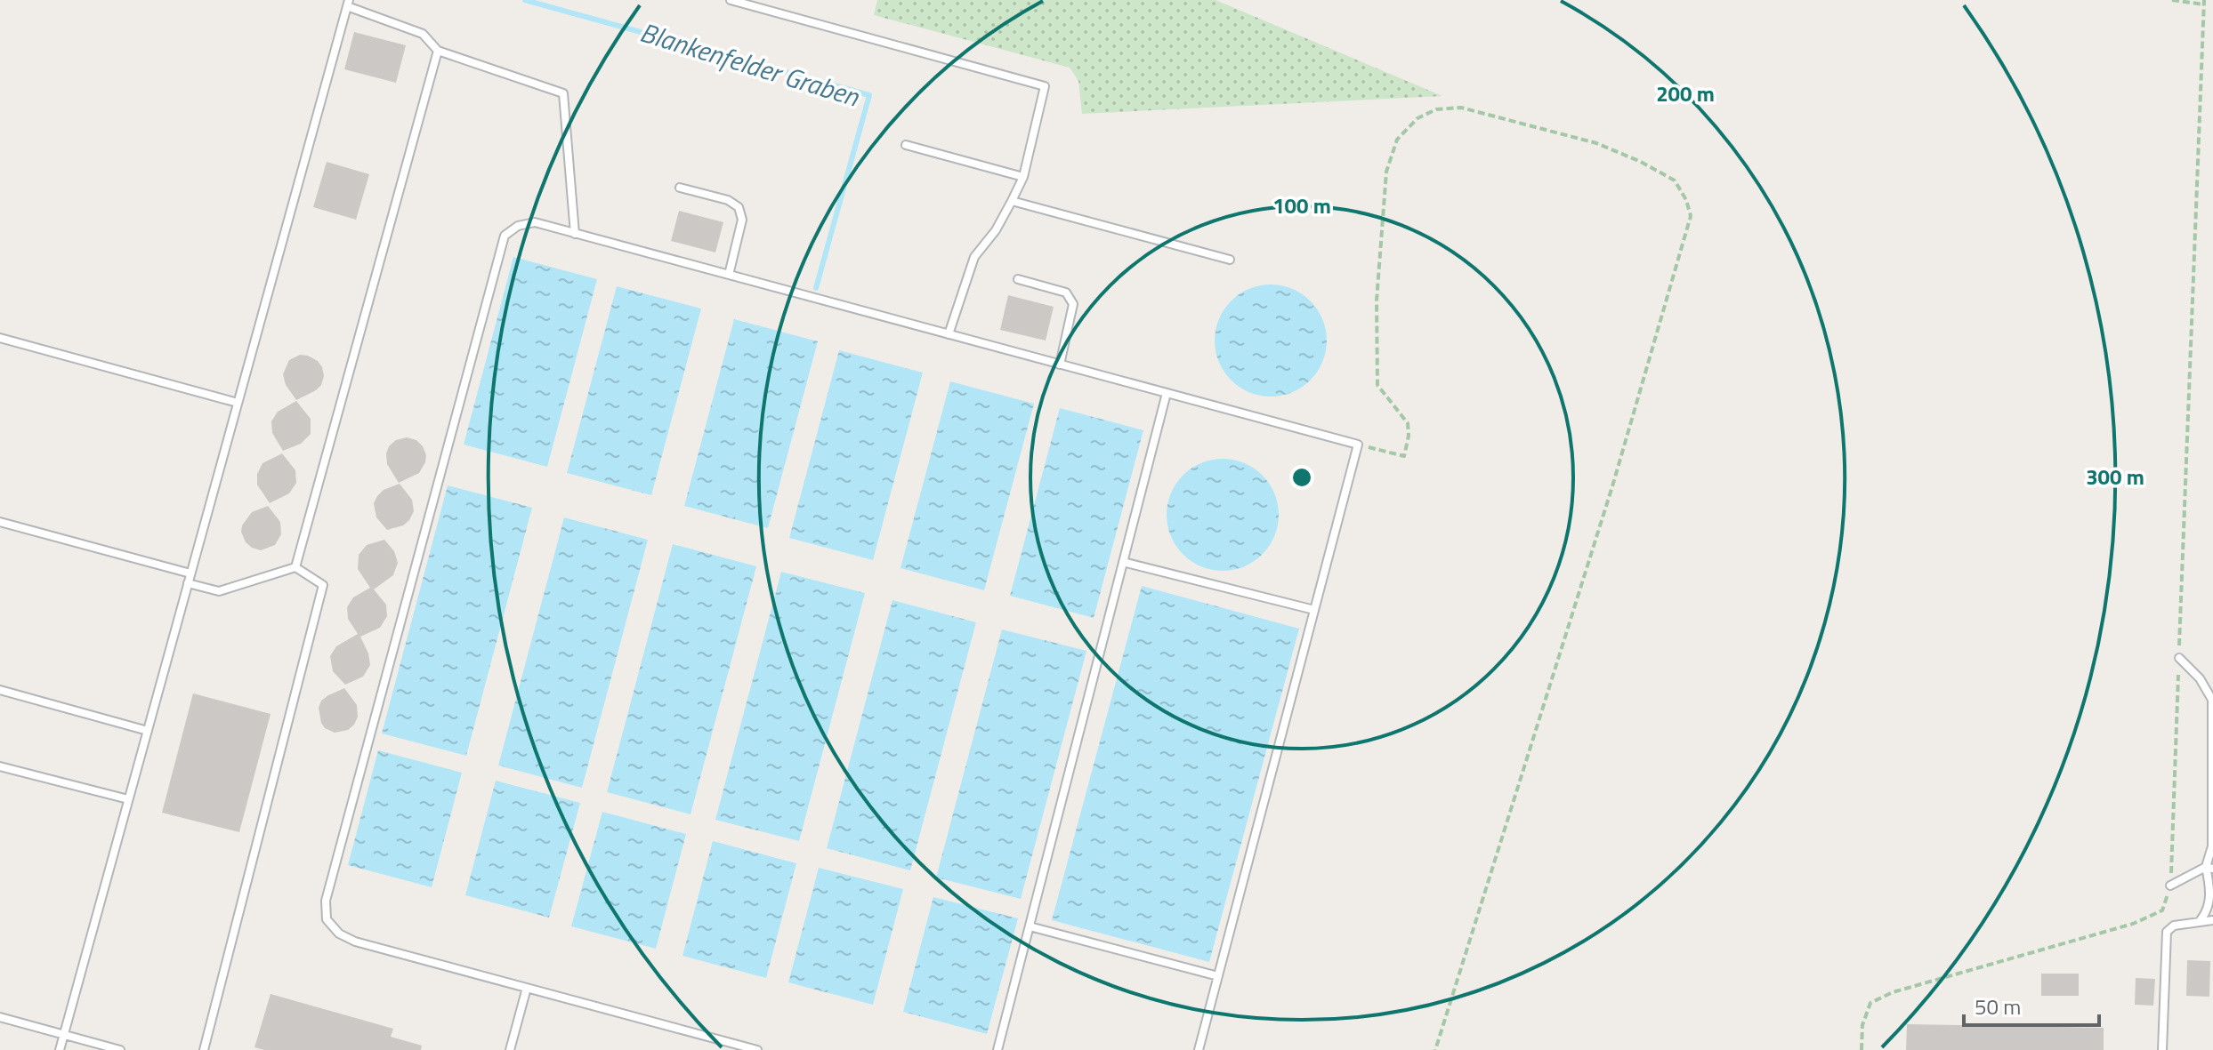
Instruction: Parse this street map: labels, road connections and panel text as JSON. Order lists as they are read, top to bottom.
{
  "water": ["Blankenfelder Graben"],
  "scale_bar": "50 m",
  "rings": ["200 m", "100 m", "300 m"]
}
